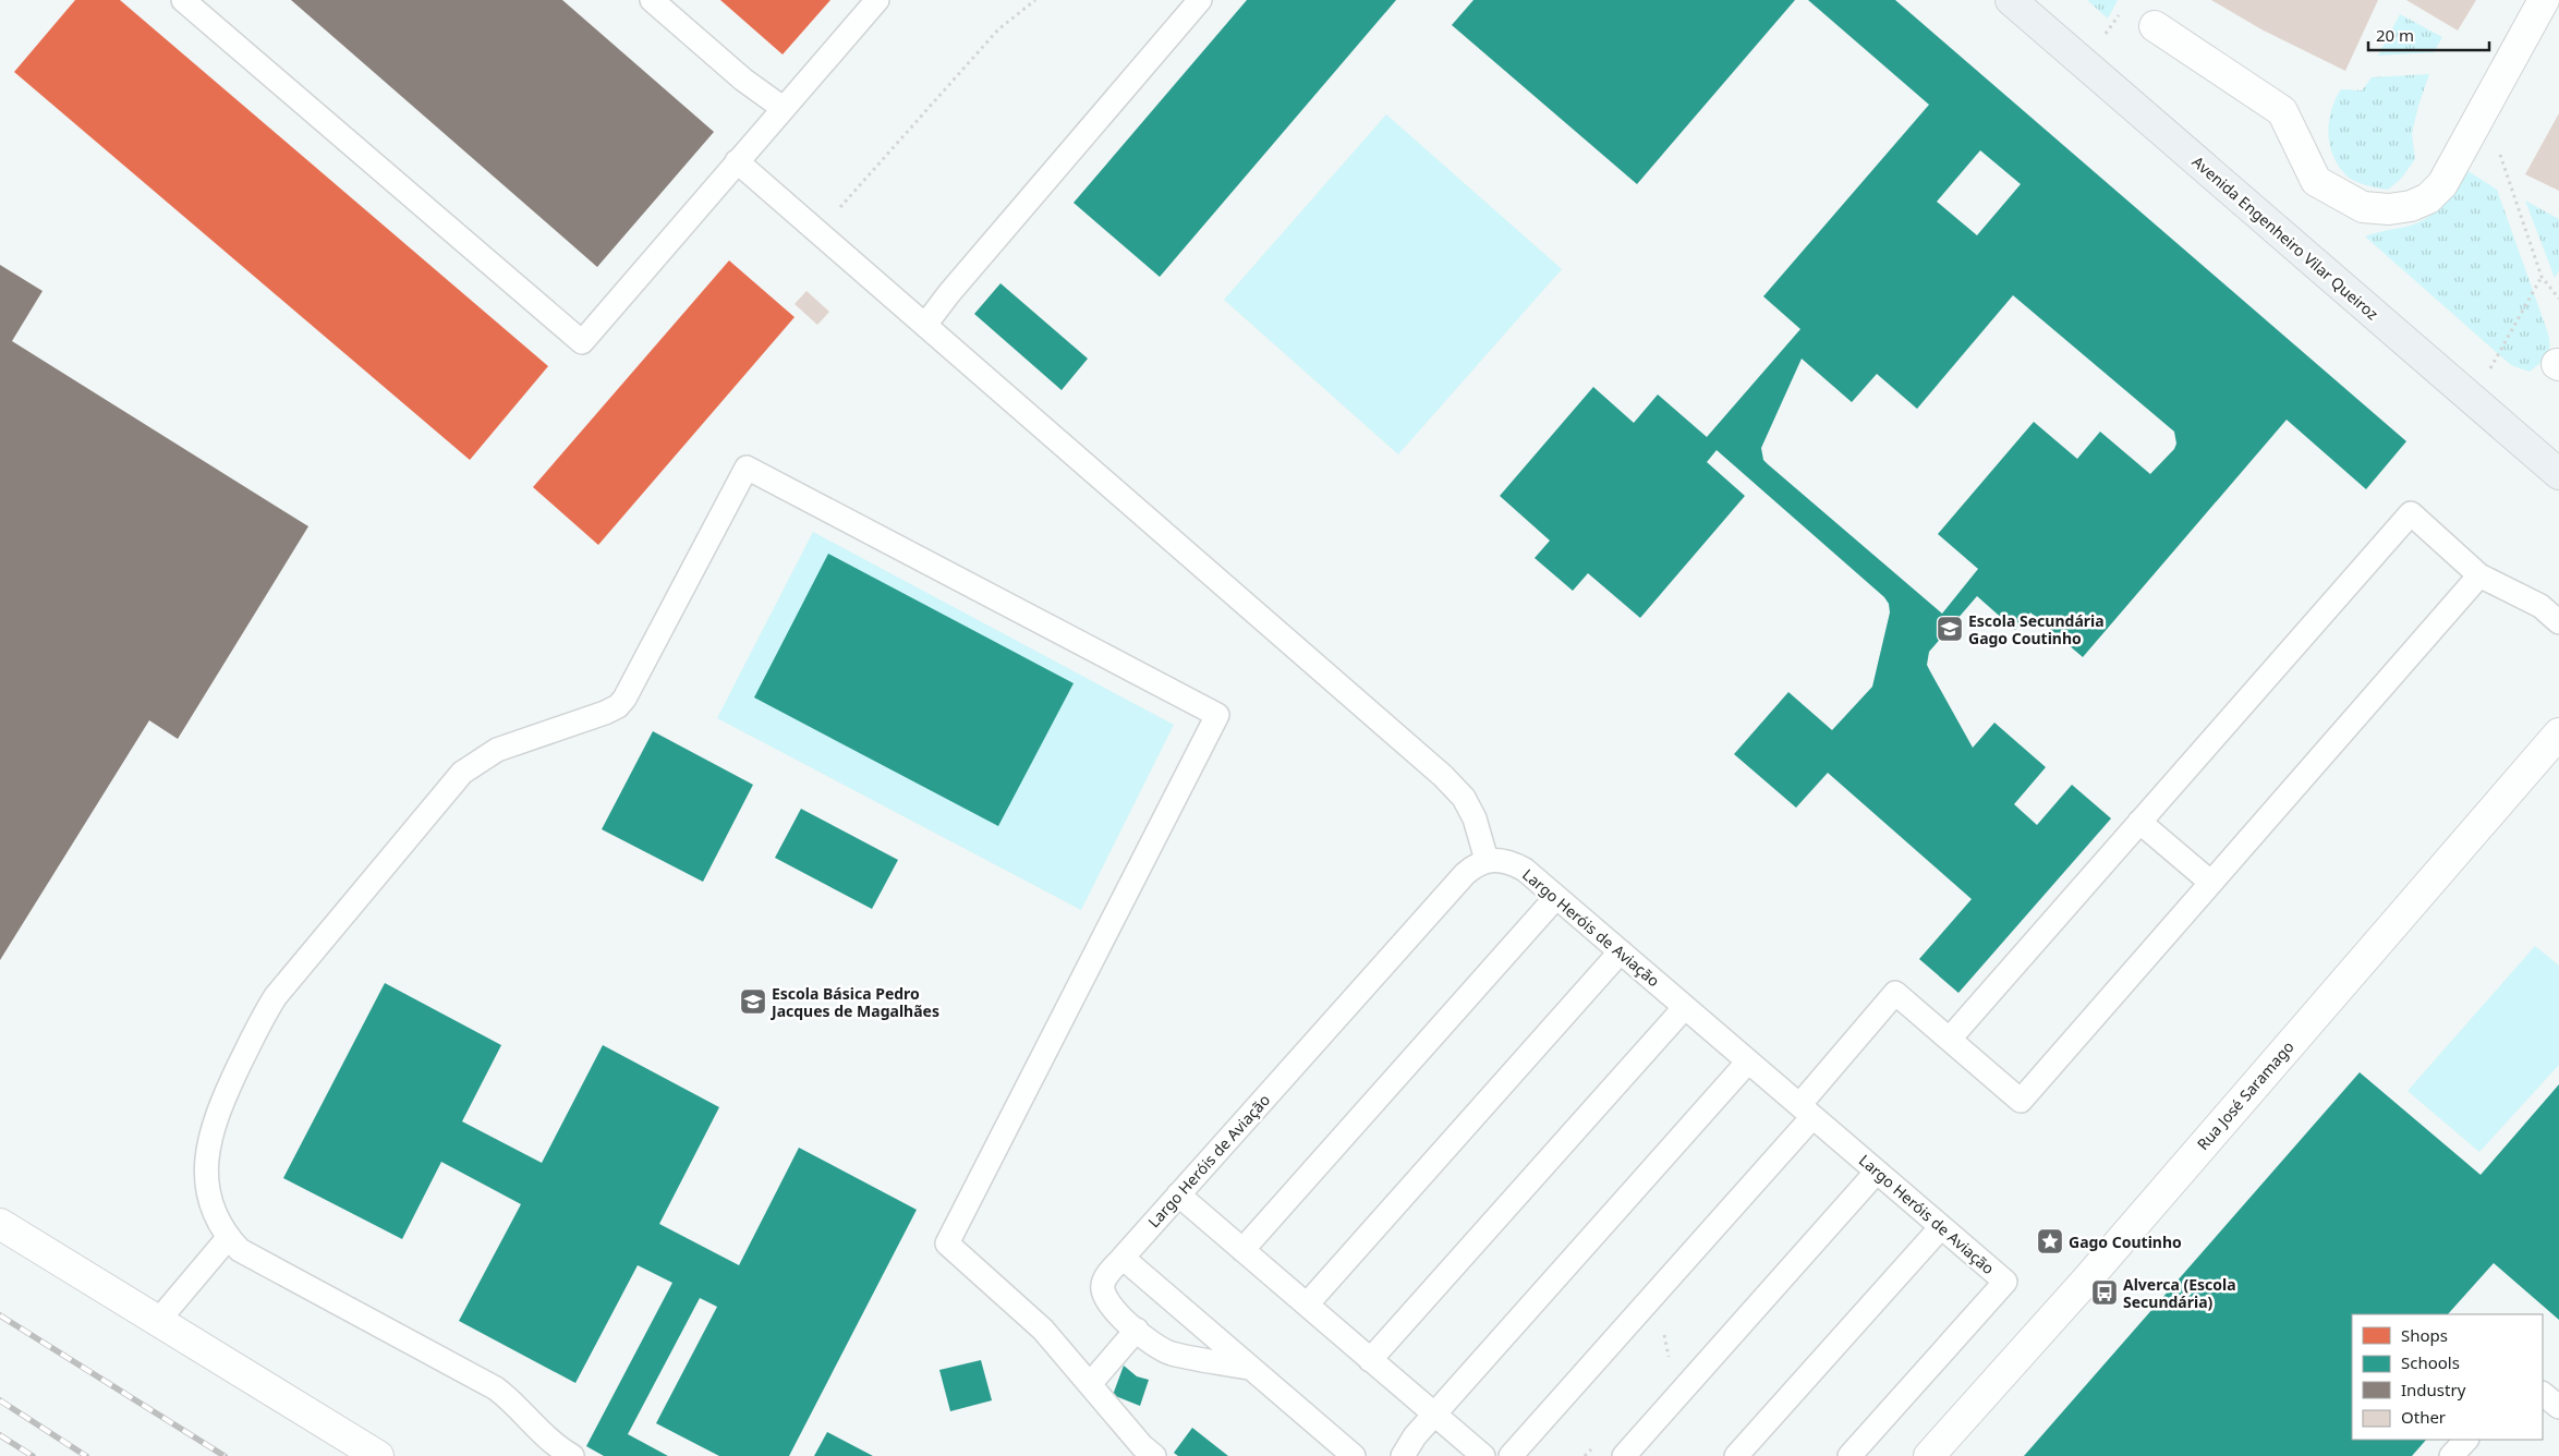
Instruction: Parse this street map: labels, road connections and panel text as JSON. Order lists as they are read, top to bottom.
{
  "streets": {
    "main road": ["Avenida Engenheiro Vilar Queiroz"],
    "street": ["Rua José Saramago"],
    "lane": ["Largo Heróis de Aviação"]
  },
  "places": {
    "school or university": ["Escola Secundária Gago Coutinho", "Escola Básica Pedro Jacques de Magalhães"],
    "place": ["Gago Coutinho"],
    "bus stop": ["Alverca (Escola Secundária)"]
  },
  "legend": [
    "Shops",
    "Schools",
    "Industry",
    "Other"
  ],
  "scale_bar": "20 m"
}
